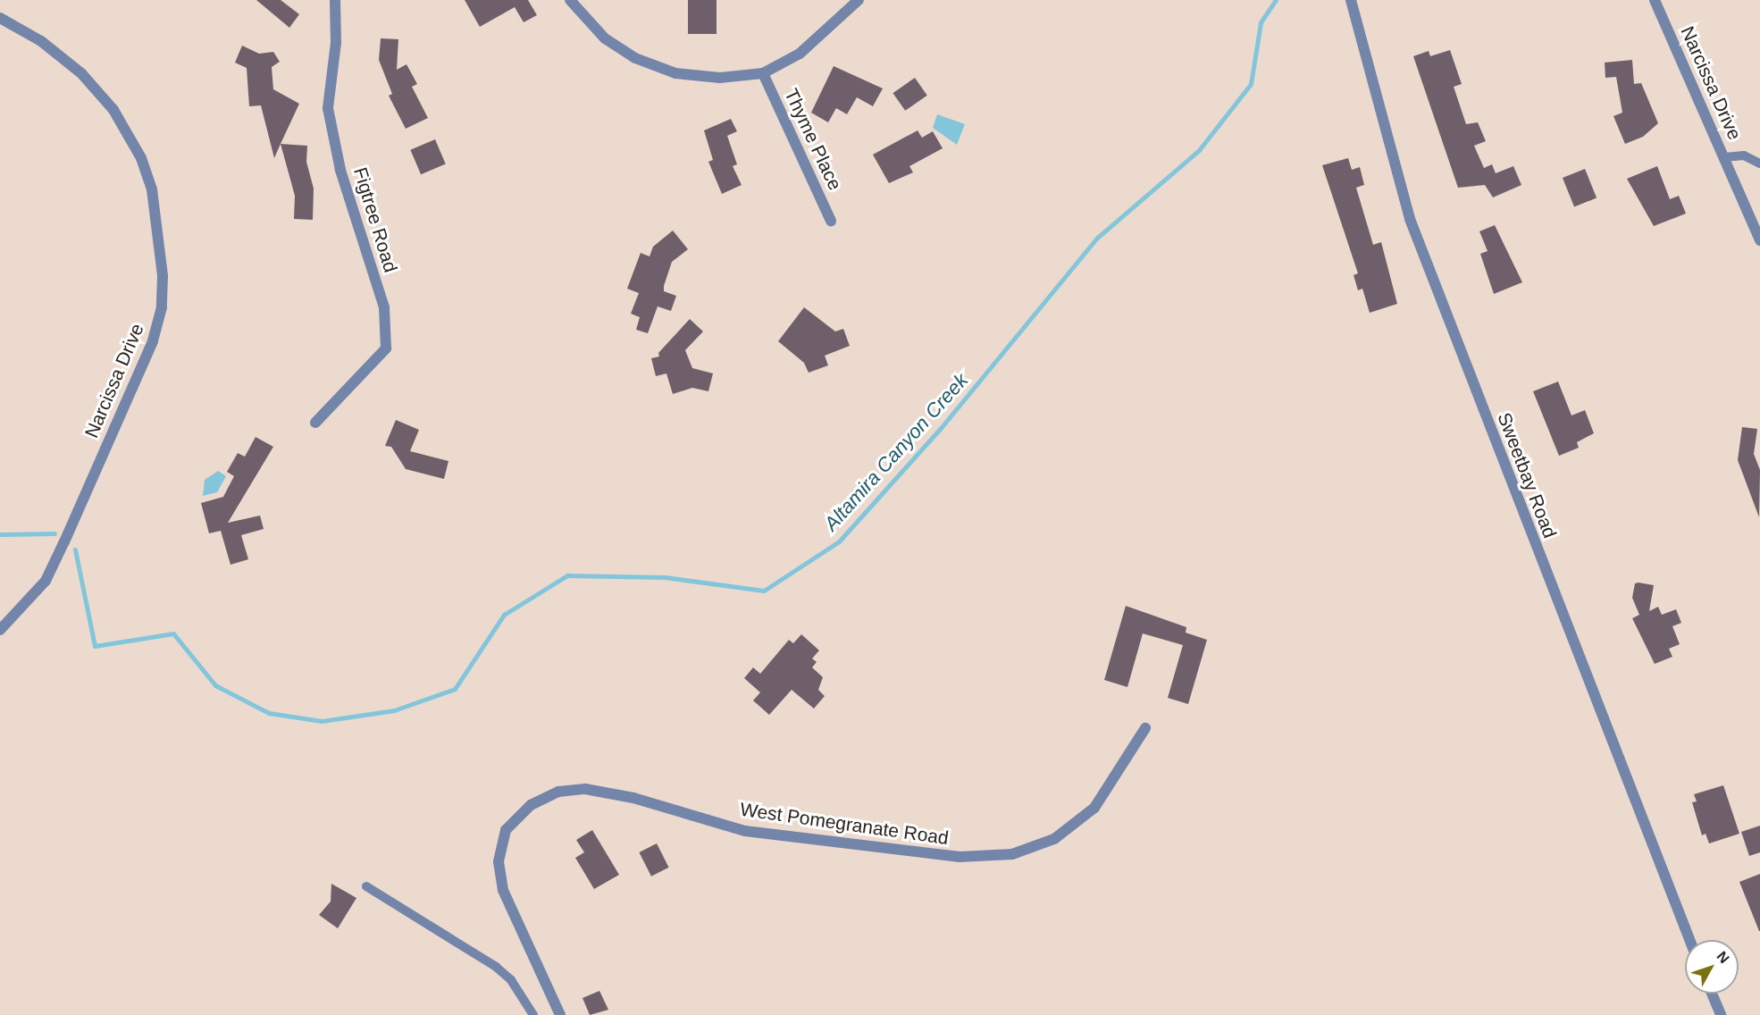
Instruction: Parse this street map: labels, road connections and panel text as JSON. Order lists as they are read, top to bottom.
{
  "streets": {
    "street": [
      "Narcissa Drive",
      "Thyme Place",
      "Figtree Road",
      "Sweetbay Road",
      "West Pomegranate Road"
    ]
  },
  "water": ["Altamira Canyon Creek"],
  "north": "top right"
}
